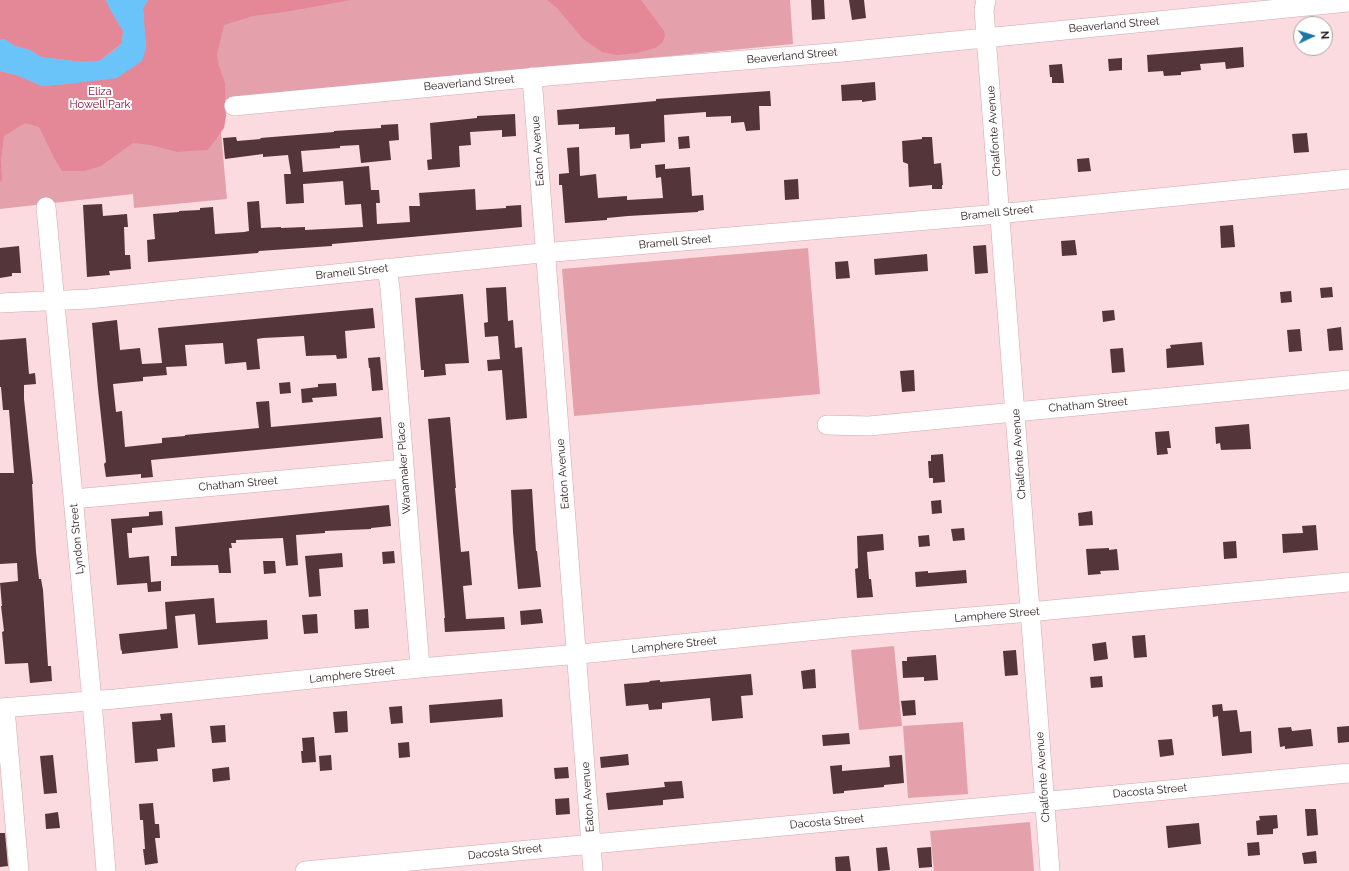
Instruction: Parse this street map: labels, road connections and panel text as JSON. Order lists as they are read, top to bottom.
{
  "streets": {
    "street": [
      "Beaverland Street",
      "Chalfonte Avenue",
      "Eaton Avenue",
      "Bramell Street",
      "Chatham Street",
      "Wanamaker Place",
      "Lyndon Street",
      "Lamphere Street",
      "Dacosta Street"
    ]
  },
  "crossings": [
    ["Beaverland Street", "Chalfonte Avenue"],
    ["Beaverland Street", "Eaton Avenue"],
    ["Chalfonte Avenue", "Bramell Street"],
    ["Chalfonte Avenue", "Chatham Street"],
    ["Chalfonte Avenue", "Lamphere Street"],
    ["Chalfonte Avenue", "Dacosta Street"],
    ["Eaton Avenue", "Bramell Street"],
    ["Eaton Avenue", "Lamphere Street"],
    ["Eaton Avenue", "Dacosta Street"],
    ["Bramell Street", "Wanamaker Place"],
    ["Bramell Street", "Lyndon Street"],
    ["Chatham Street", "Wanamaker Place"],
    ["Chatham Street", "Lyndon Street"],
    ["Wanamaker Place", "Lamphere Street"],
    ["Lyndon Street", "Lamphere Street"]
  ],
  "parks": ["Eliza Howell Park"],
  "north": "right"
}
